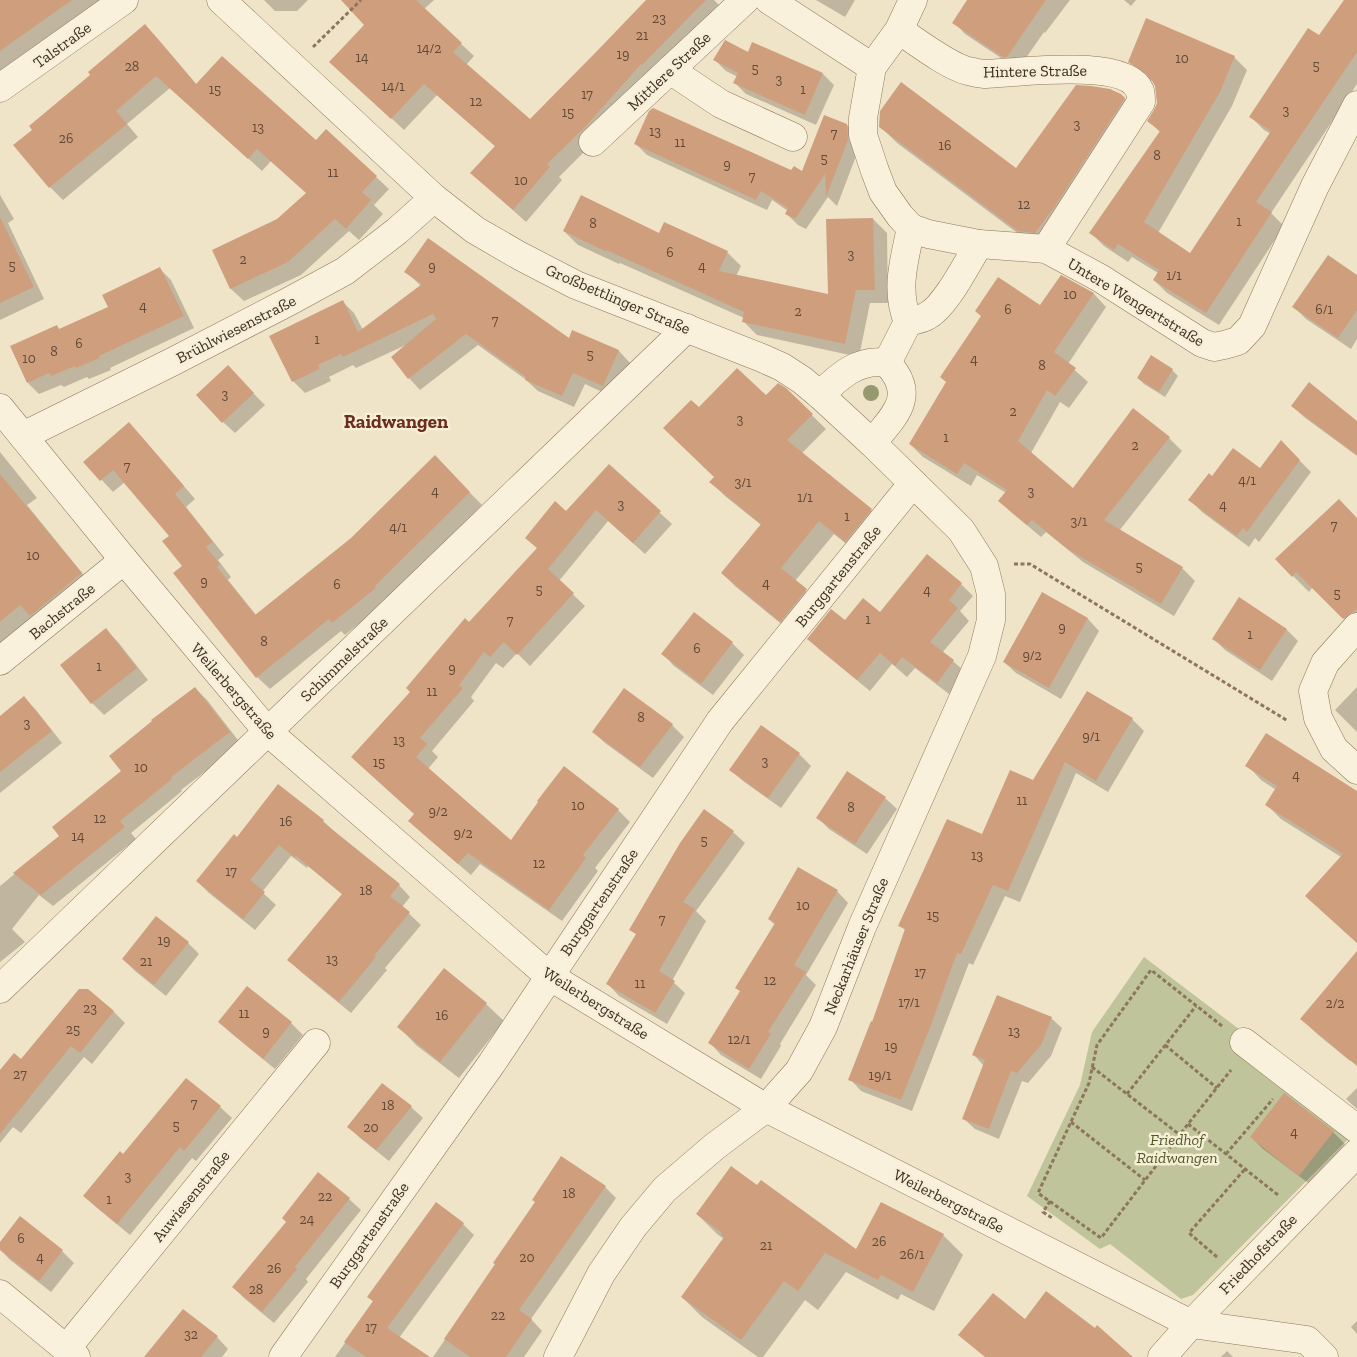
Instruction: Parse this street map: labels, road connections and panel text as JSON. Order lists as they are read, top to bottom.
{
  "streets": {
    "street": [
      "Talstraße",
      "Mittlere Straße",
      "Hintere Straße",
      "Großbettlinger Straße",
      "Untere Wengertstraße",
      "Brühlwiesenstraße",
      "Burggartenstraße",
      "Bachstraße",
      "Schimmelstraße",
      "Weilerbergstraße",
      "Neckarhäuser Straße",
      "Auwiesenstraße",
      "Friedhofstraße"
    ]
  },
  "crossings": [
    ["Hintere Straße", "Untere Wengertstraße"],
    ["Großbettlinger Straße", "Brühlwiesenstraße"],
    ["Großbettlinger Straße", "Burggartenstraße"],
    ["Großbettlinger Straße", "Schimmelstraße"],
    ["Großbettlinger Straße", "Neckarhäuser Straße"],
    ["Brühlwiesenstraße", "Weilerbergstraße"],
    ["Burggartenstraße", "Weilerbergstraße"],
    ["Burggartenstraße", "Neckarhäuser Straße"],
    ["Bachstraße", "Weilerbergstraße"],
    ["Schimmelstraße", "Weilerbergstraße"],
    ["Weilerbergstraße", "Neckarhäuser Straße"],
    ["Weilerbergstraße", "Friedhofstraße"]
  ],
  "districts": ["Raidwangen"],
  "parks": ["Friedhof Raidwangen"],
  "house_numbers": [
    "23",
    "21",
    "14/2",
    "19",
    "14",
    "10",
    "5",
    "28",
    "5",
    "3",
    "14/1",
    "15",
    "1",
    "17",
    "12",
    "3",
    "15",
    "3",
    "13",
    "13",
    "7",
    "26",
    "11",
    "16",
    "8",
    "5",
    "9",
    "11",
    "7",
    "10",
    "12",
    "1",
    "8",
    "6",
    "3",
    "2",
    "5",
    "9",
    "4",
    "1/1",
    "10",
    "4",
    "6",
    "6/1",
    "2",
    "7",
    "1",
    "6",
    "8",
    "5",
    "10",
    "4",
    "8",
    "3",
    "2",
    "3",
    "1",
    "2",
    "7",
    "4/1",
    "3/1",
    "4",
    "3",
    "1/1",
    "3",
    "4",
    "1",
    "3/1",
    "7",
    "4/1",
    "10",
    "5",
    "9",
    "4",
    "6",
    "5",
    "4",
    "5",
    "1",
    "7",
    "9",
    "1",
    "8",
    "6",
    "9/2",
    "1",
    "9",
    "11",
    "8",
    "3",
    "9/1",
    "13",
    "3",
    "15",
    "10",
    "4",
    "11",
    "10",
    "8",
    "9/2",
    "12",
    "16",
    "9/2",
    "14",
    "5",
    "13",
    "12",
    "17",
    "18",
    "10",
    "15",
    "7",
    "19",
    "13",
    "21",
    "17",
    "12",
    "11",
    "17/1",
    "2/2",
    "23",
    "11",
    "16",
    "25",
    "9",
    "13",
    "12/1",
    "19",
    "27",
    "19/1",
    "7",
    "18",
    "5",
    "20",
    "4",
    "3",
    "18",
    "22",
    "1",
    "24",
    "6",
    "26",
    "21",
    "26/1",
    "4",
    "20",
    "26",
    "28",
    "22",
    "17",
    "32"
  ]
}
